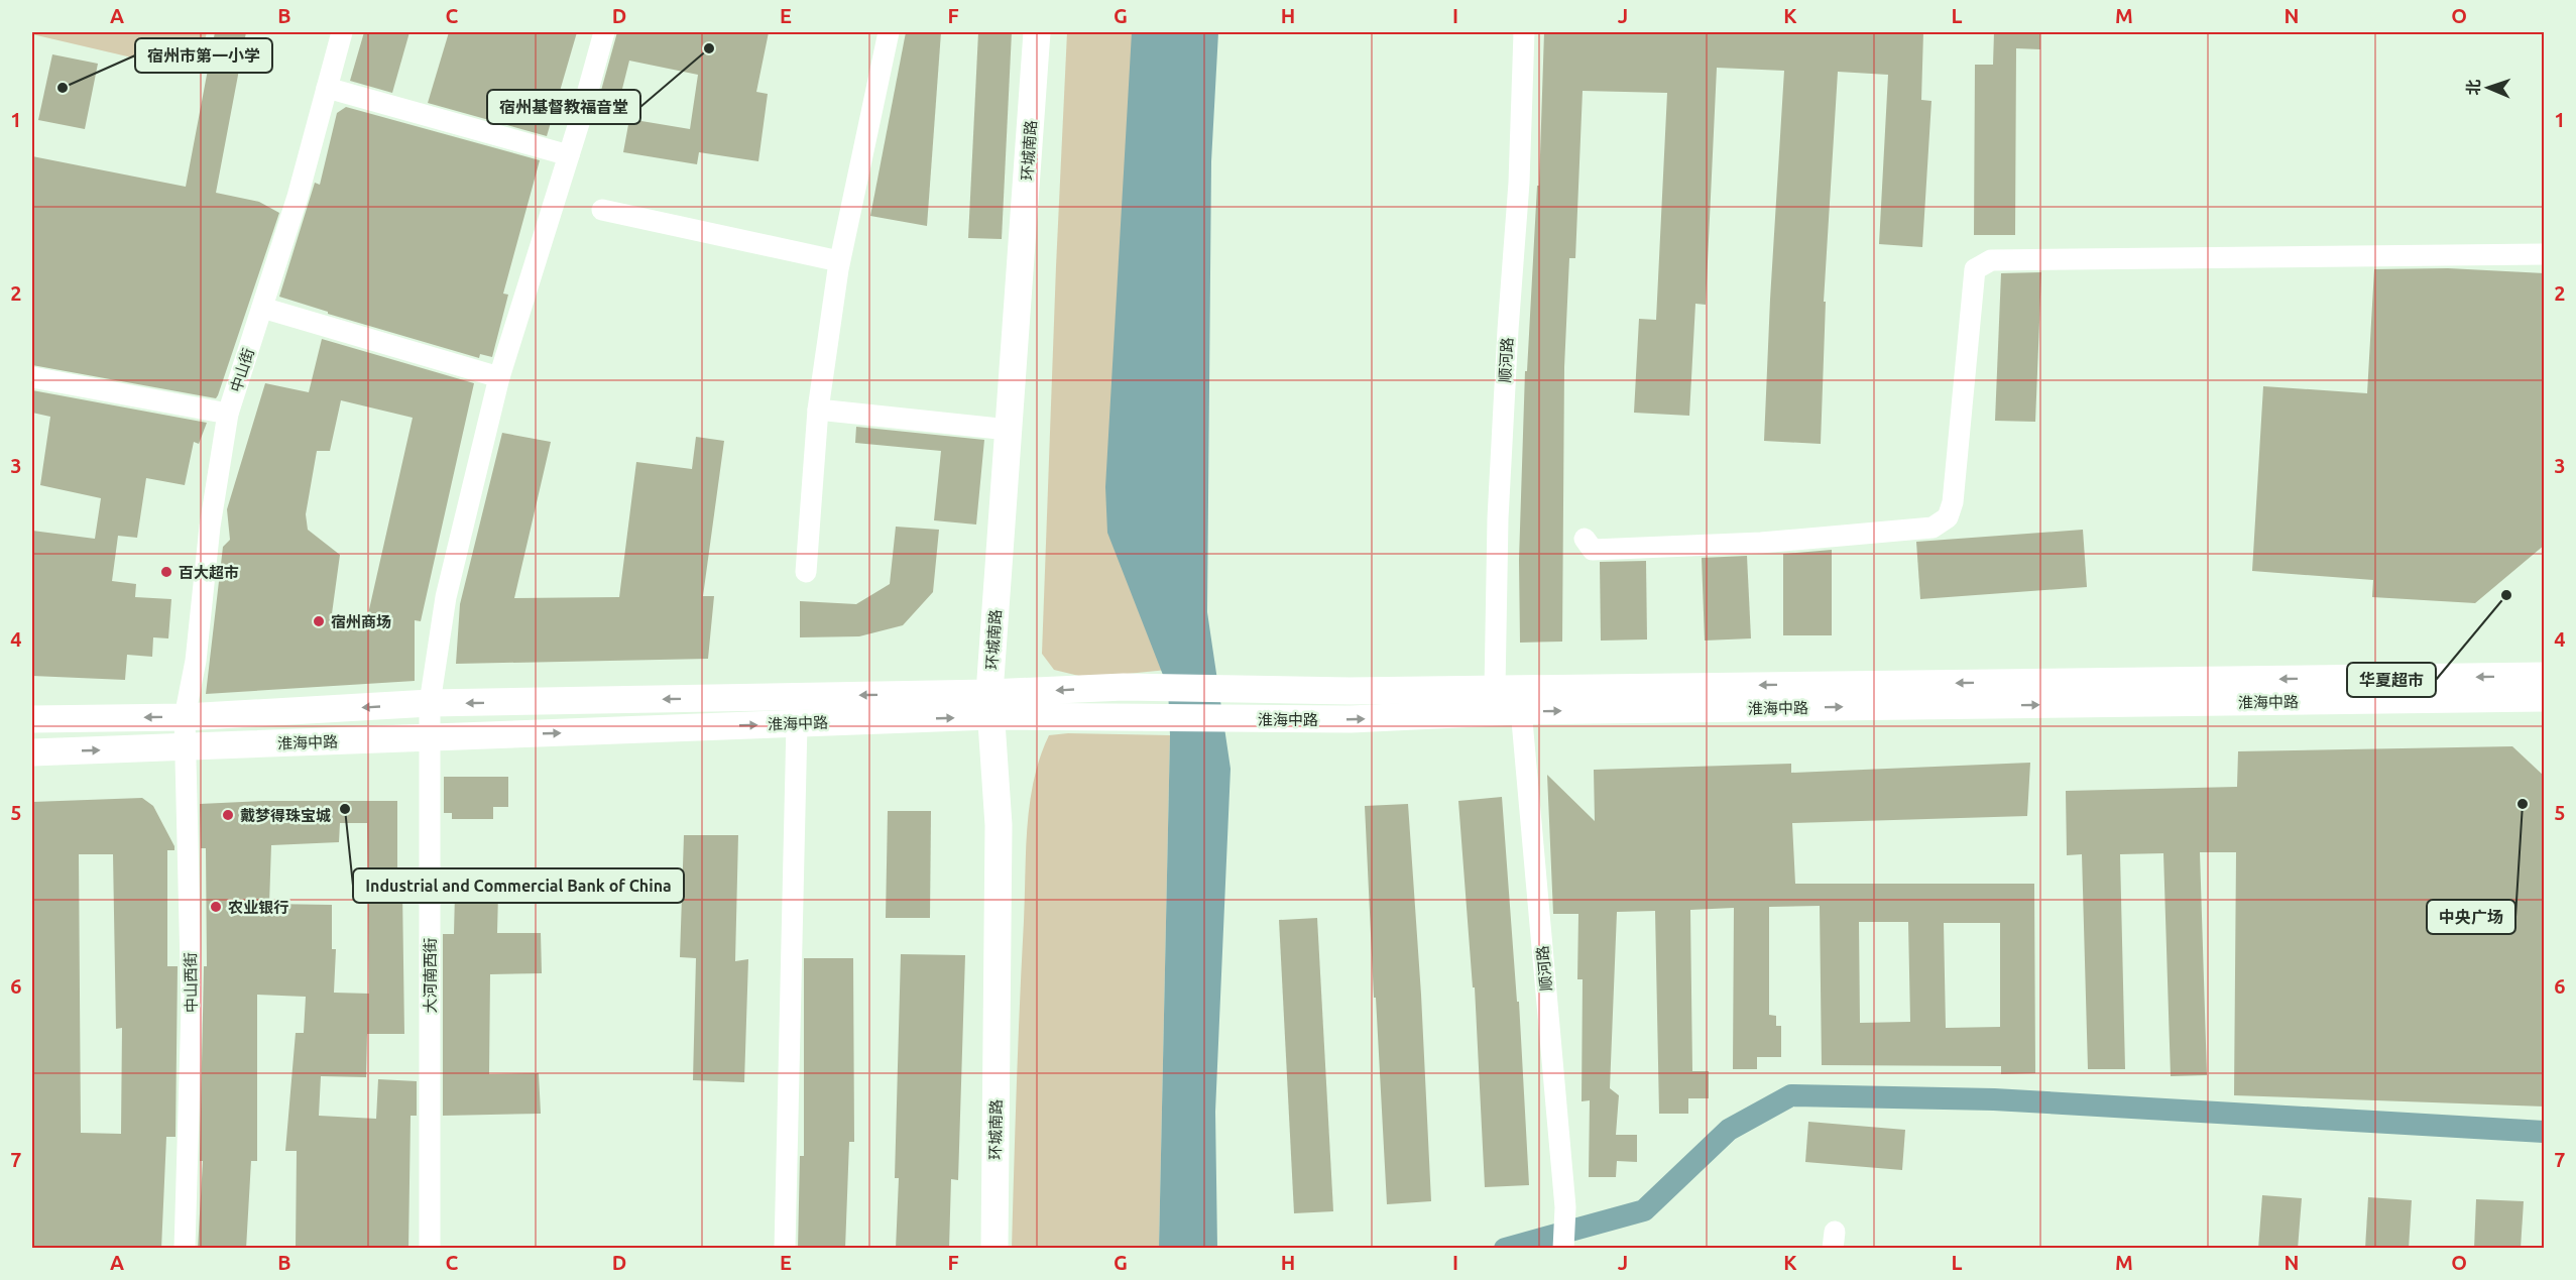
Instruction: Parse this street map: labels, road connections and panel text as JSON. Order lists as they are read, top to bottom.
{
  "streets": {
    "main road": ["环城南路", "淮海中路"],
    "street": [
      "顺河路",
      "中山街",
      "大河南西街",
      "中山西街"
    ]
  },
  "crossings": [
    ["环城南路", "淮海中路"],
    ["顺河路", "淮海中路"],
    ["中山街", "淮海中路"],
    ["中山街", "中山西街"],
    ["淮海中路", "大河南西街"],
    ["淮海中路", "中山西街"]
  ],
  "places": [
    "宿州基督教福音堂",
    "宿州市第一小学",
    "百大超市",
    "华夏超市",
    "宿州商场",
    "中央广场",
    "Industrial and Commercial Bank of China",
    "戴梦得珠宝城",
    "农业银行"
  ],
  "north": "left",
  "grid": {
    "columns": [
      "A",
      "B",
      "C",
      "D",
      "E",
      "F",
      "G",
      "H",
      "I",
      "J",
      "K",
      "L",
      "M",
      "N",
      "O"
    ],
    "rows": [
      "1",
      "2",
      "3",
      "4",
      "5",
      "6",
      "7"
    ]
  }
}
